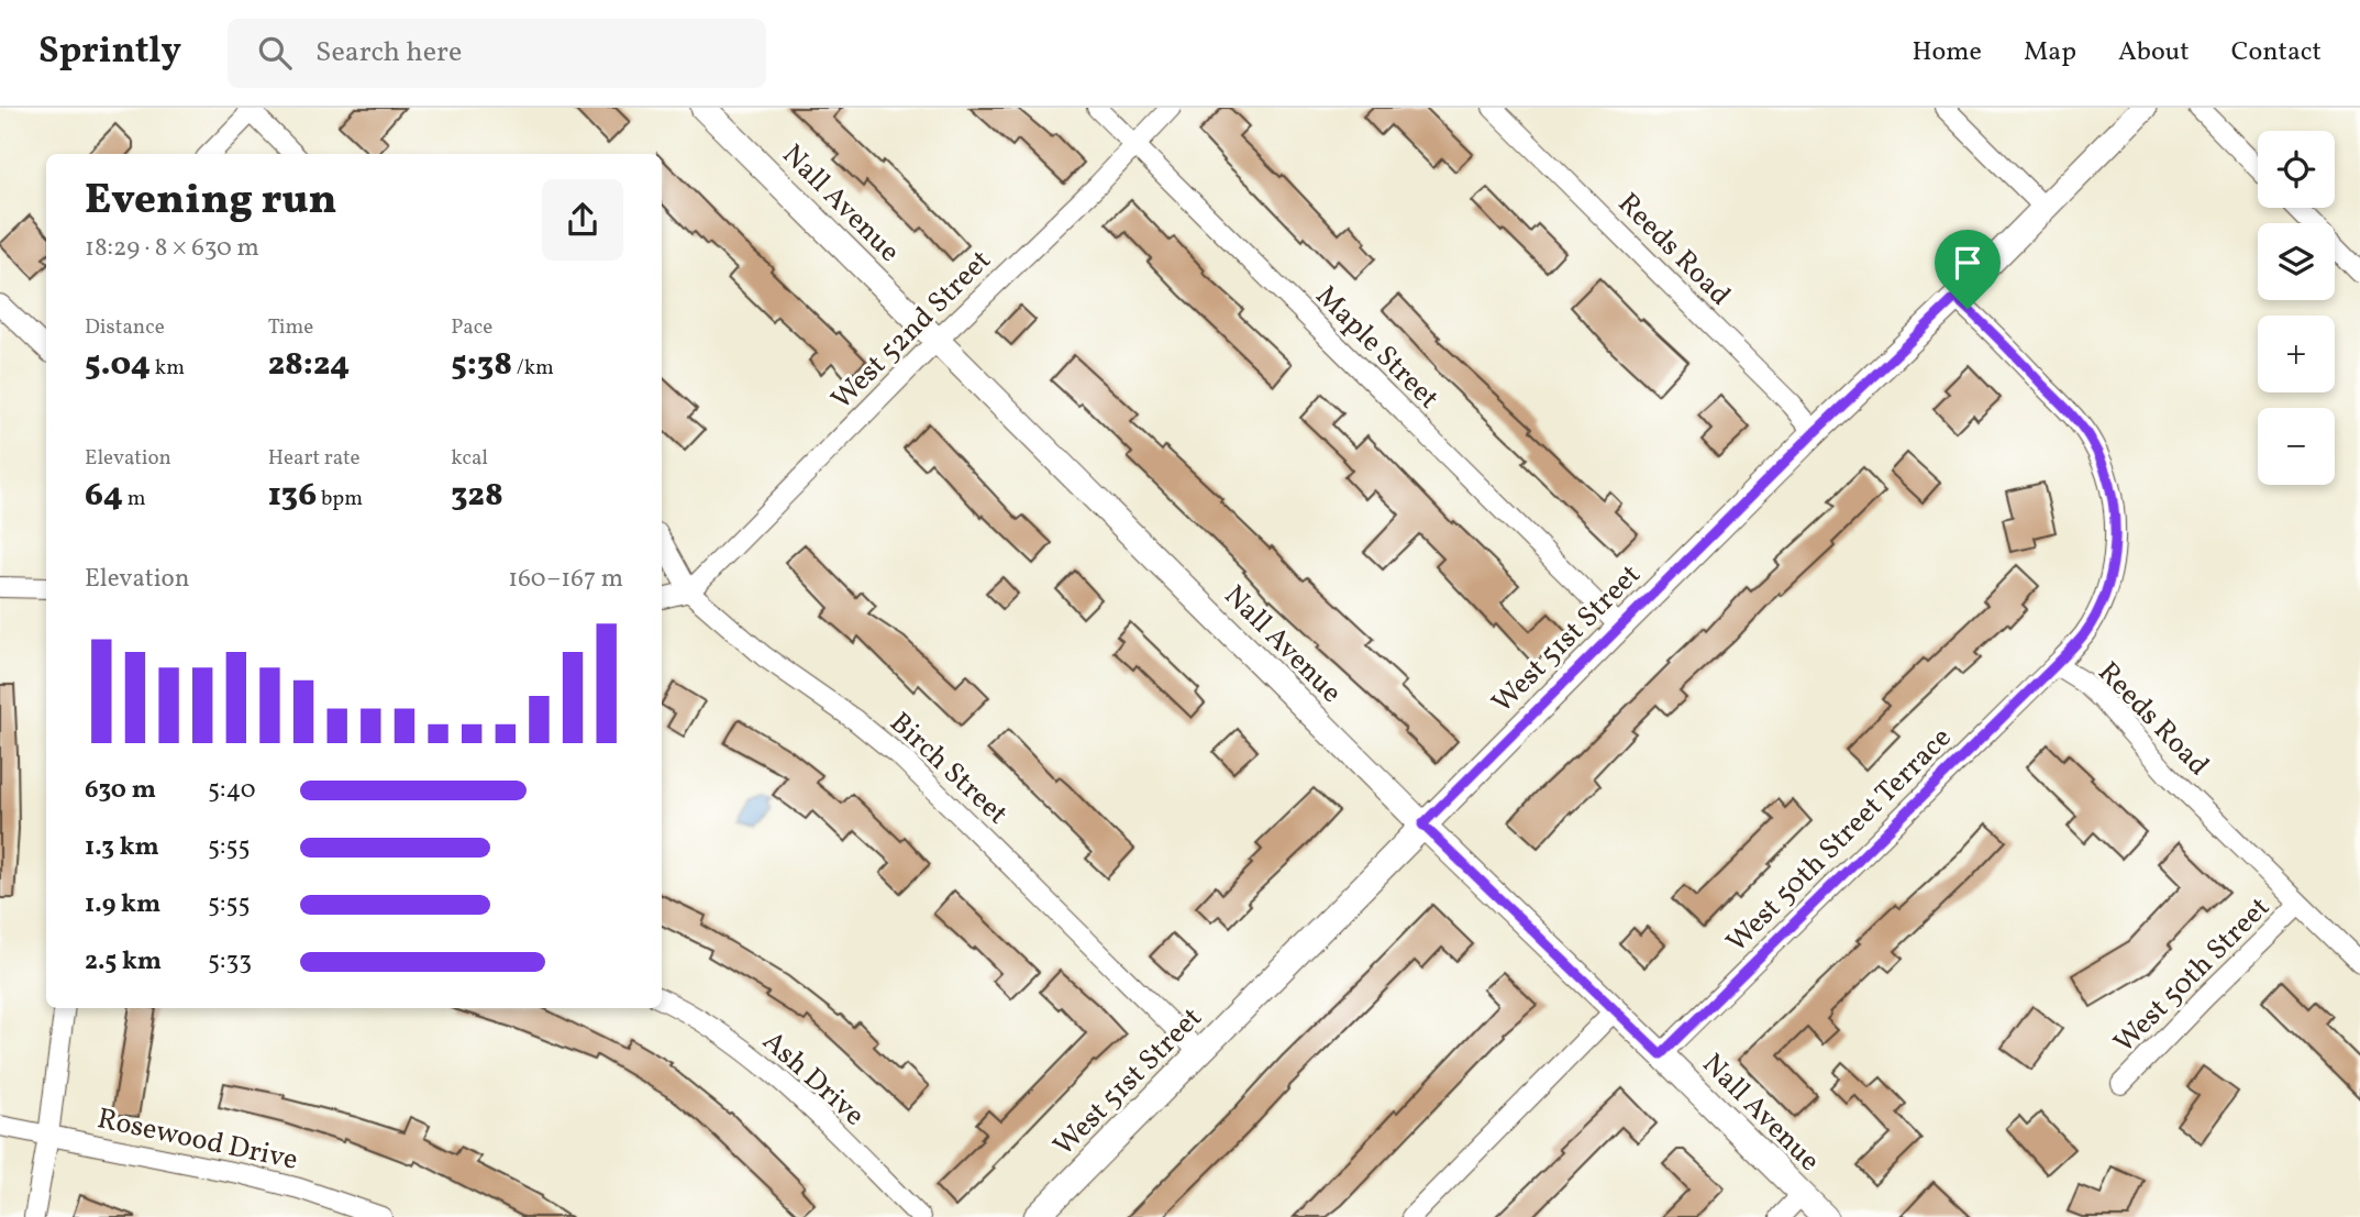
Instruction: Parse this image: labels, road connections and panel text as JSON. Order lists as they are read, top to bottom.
{
  "streets": {
    "street": [
      "Nall Avenue",
      "Reeds Road",
      "West 52nd Street",
      "Maple Street",
      "West 51st Street",
      "Birch Street",
      "West 50th Street Terrace",
      "West 50th Street",
      "Ash Drive",
      "Rosewood Drive"
    ]
  },
  "crossings": [
    ["Nall Avenue", "West 52nd Street"],
    ["Nall Avenue", "West 51st Street"],
    ["Nall Avenue", "West 50th Street Terrace"],
    ["Reeds Road", "West 51st Street"],
    ["Reeds Road", "West 50th Street Terrace"],
    ["Reeds Road", "West 50th Street"],
    ["West 52nd Street", "Maple Street"],
    ["West 52nd Street", "Birch Street"],
    ["Maple Street", "West 51st Street"],
    ["West 51st Street", "Birch Street"]
  ],
  "page": {
    "header": "Sprintly",
    "search": "Search here",
    "nav": [
      "Home",
      "Map",
      "About",
      "Contact"
    ],
    "map_buttons": ["+", "−"],
    "heading": ["Evening run", "18:29 · 8 × 630 m"],
    "stats": [
      ["Distance", "5.04 km"],
      ["Time", "28:24"],
      ["Pace", "5:38 /km"],
      ["Elevation", "64 m"],
      ["Heart rate", "136 bpm"],
      ["kcal", "328"]
    ],
    "chart": ["Elevation", "160–167 m"],
    "list": [
      {
        "name": "630 m",
        "note": "5:40"
      },
      {
        "name": "1.3 km",
        "note": "5:55"
      },
      {
        "name": "1.9 km",
        "note": "5:55"
      },
      {
        "name": "2.5 km",
        "note": "5:33"
      }
    ]
  }
}
